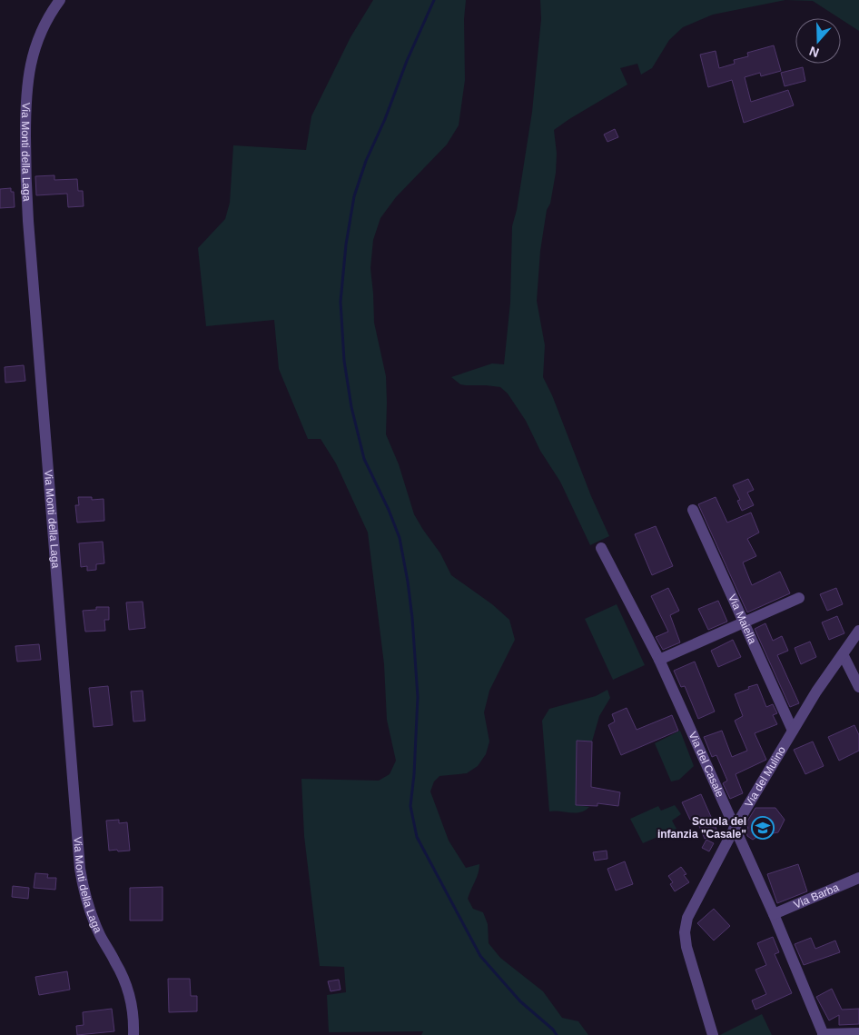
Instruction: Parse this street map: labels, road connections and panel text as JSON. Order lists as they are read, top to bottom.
{
  "streets": {
    "street": [
      "Via Monti della Laga",
      "Via Maiella",
      "Via del Casale",
      "Via del Mulino",
      "Via Barba"
    ]
  },
  "crossings": [
    ["Via Maiella", "Via del Mulino"],
    ["Via del Casale", "Via del Mulino"],
    ["Via del Casale", "Via Barba"]
  ],
  "places": {
    "school or university": ["Scuola del infanzia \"Casale\""]
  },
  "north": "bottom"
}
